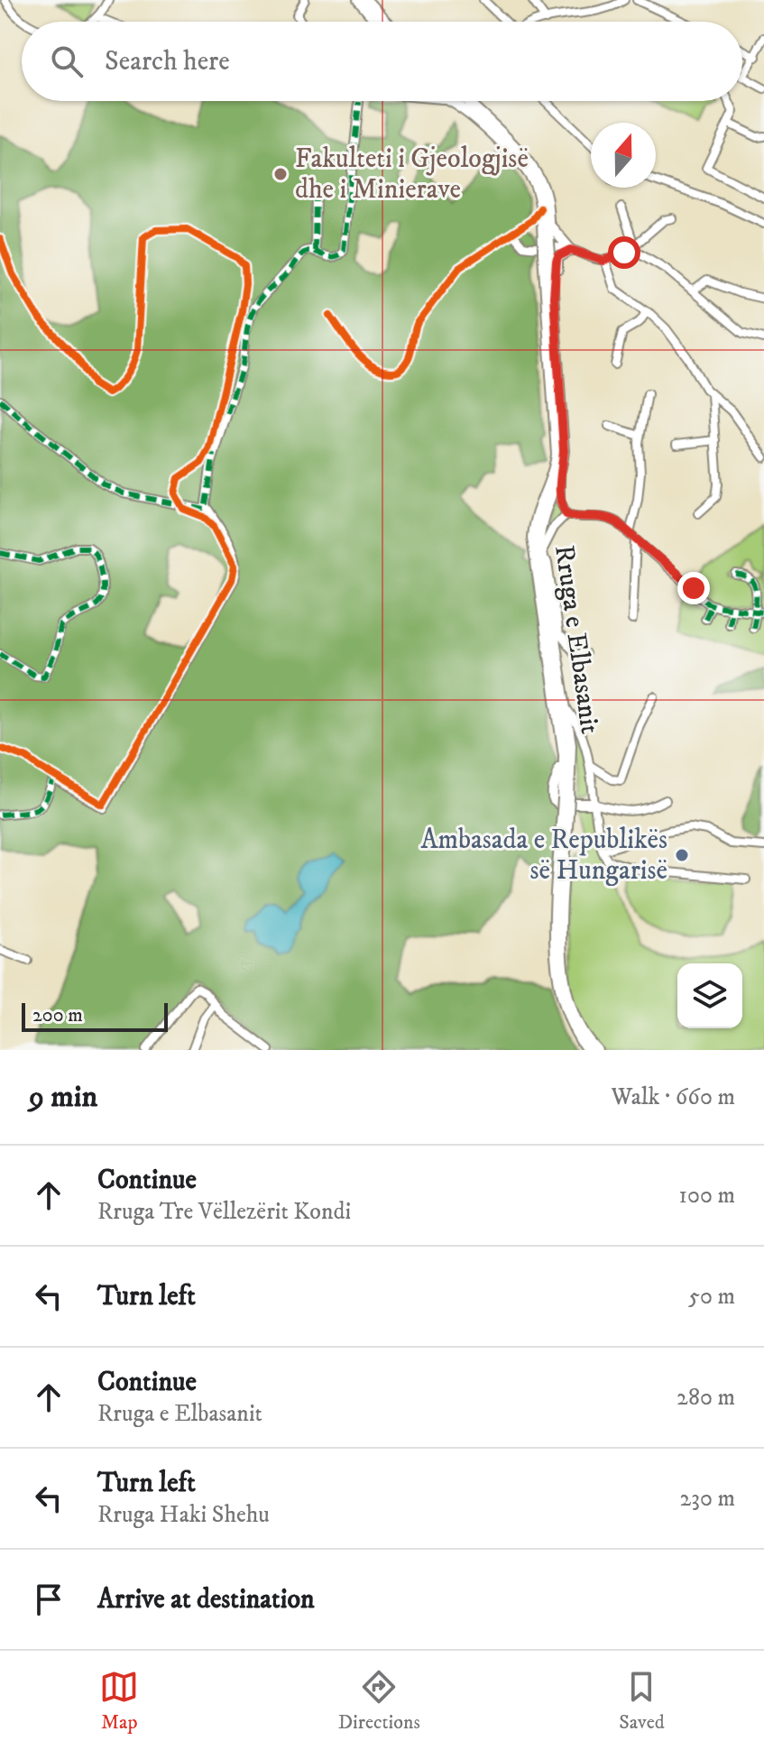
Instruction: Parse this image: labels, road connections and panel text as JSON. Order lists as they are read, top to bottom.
{
  "streets": {
    "main road": ["Rruga e Elbasanit"]
  },
  "places": ["Fakulteti i Gjeologjisë dhe i Minierave", "Ambasada e Republikës së Hungarisë"],
  "scale_bar": "200 m",
  "north": "top",
  "page": {
    "search": "Search here",
    "scale": "200 m",
    "heading": ["9 min", "Walk · 660 m"],
    "list": [
      ["Continue", "Rruga Tre Vëllezërit Kondi", "100 m"],
      ["Turn left", "50 m"],
      ["Continue", "Rruga e Elbasanit", "280 m"],
      ["Turn left", "Rruga Haki Shehu", "230 m"],
      "Arrive at destination"
    ],
    "nav": ["Map", "Directions", "Saved"]
  }
}
